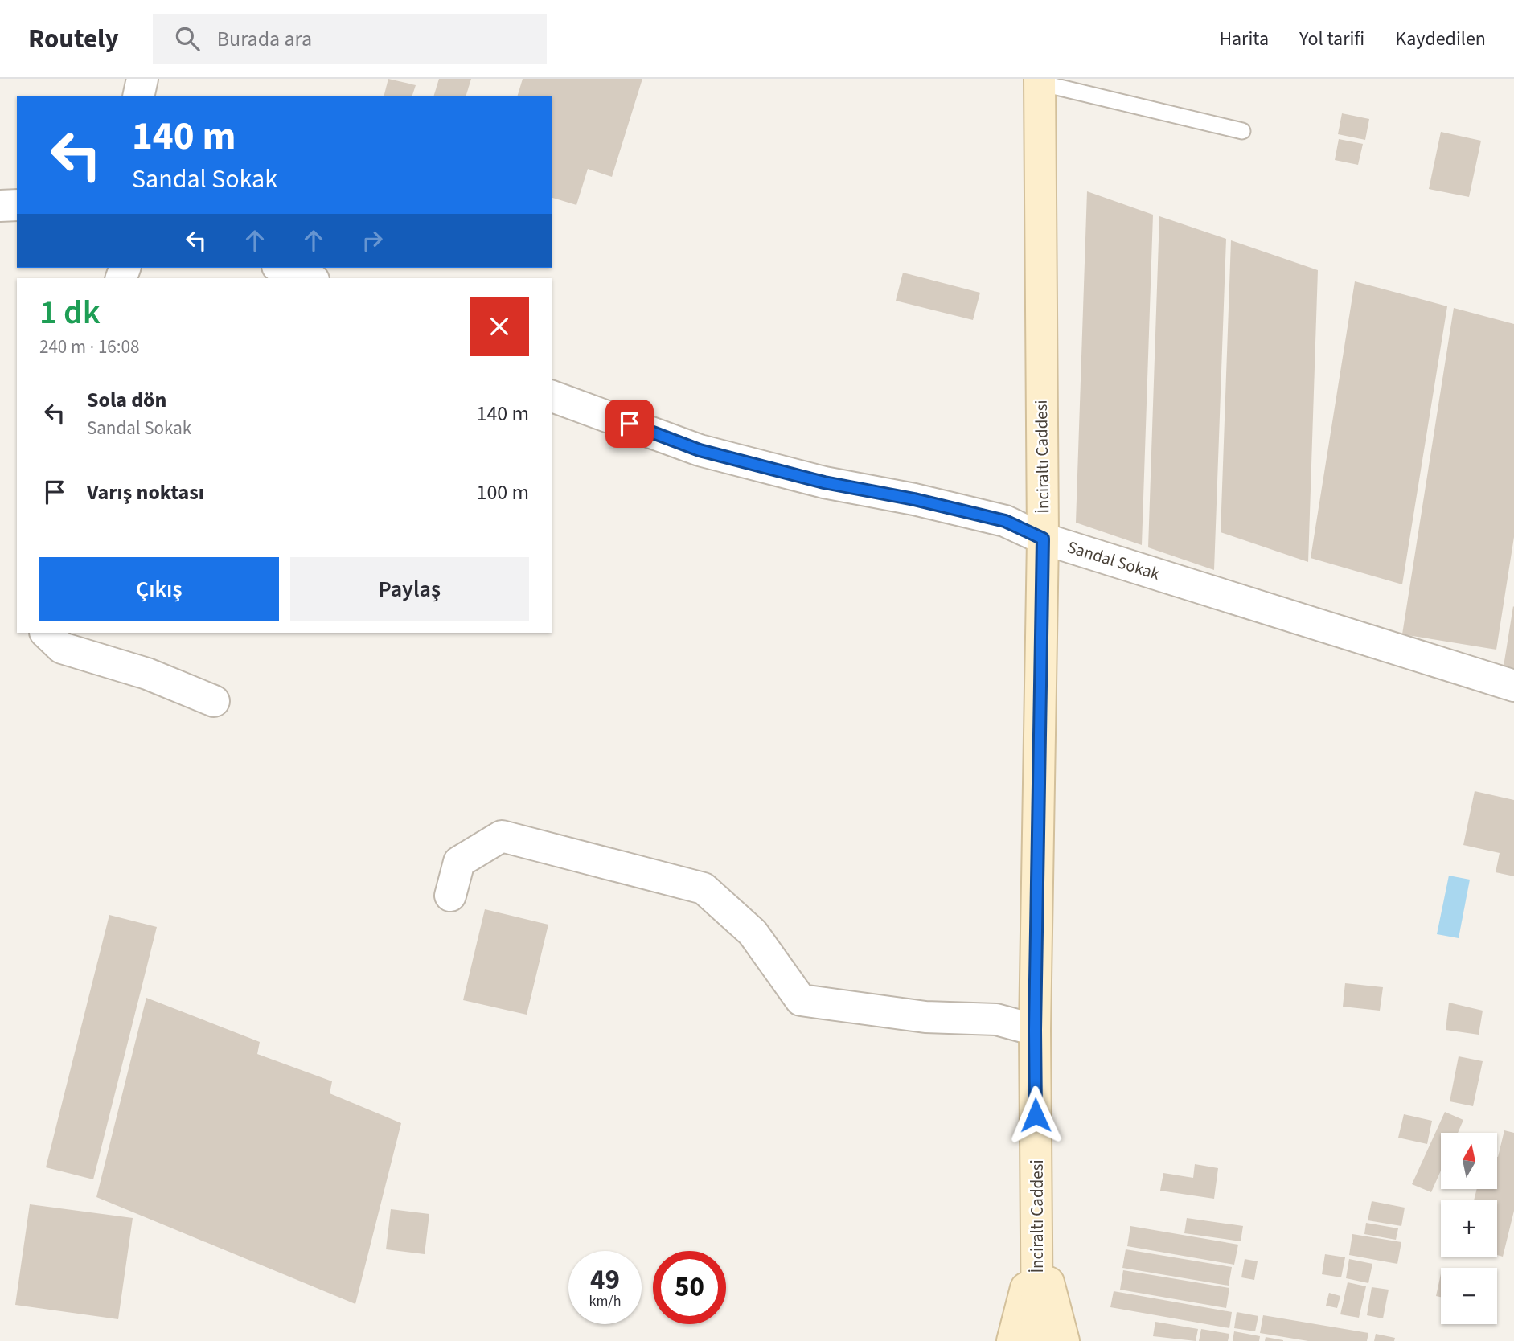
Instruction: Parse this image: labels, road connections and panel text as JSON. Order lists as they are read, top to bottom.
{
  "streets": {
    "main road": ["İnciraltı Caddesi"],
    "street": ["Sandal Sokak"]
  },
  "crossings": [
    ["İnciraltı Caddesi", "Sandal Sokak"]
  ],
  "north": "top",
  "page": {
    "header": "Routely",
    "search": "Burada ara",
    "nav": ["Harita", "Yol tarifi", "Kaydedilen"],
    "turn": ["140 m", "Sandal Sokak"],
    "heading": ["1 dk", "240 m · 16:08"],
    "list": [
      {
        "name": "Sola dön",
        "note": "Sandal Sokak",
        "value": "140 m"
      },
      {
        "name": "Varış noktası",
        "value": "100 m"
      }
    ],
    "buttons": ["Çıkış", "Paylaş"],
    "map_buttons": ["+", "−"],
    "speed": "49 km/h",
    "limit": "50"
  }
}
